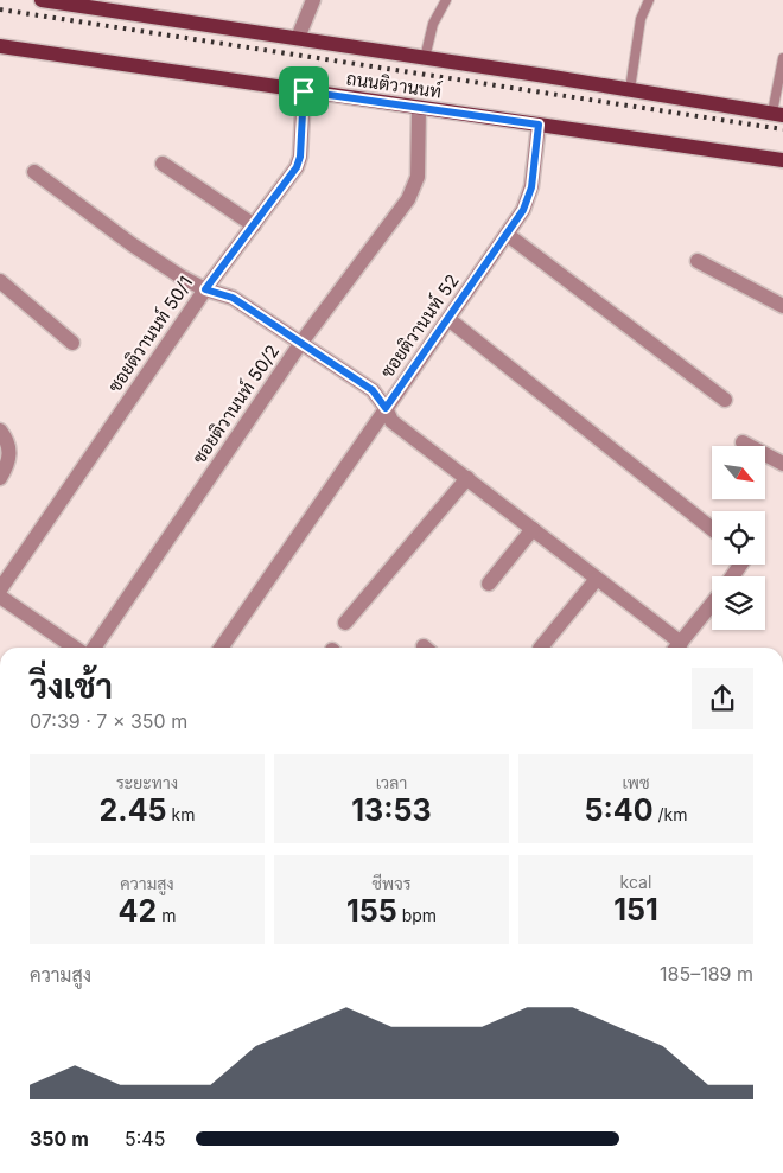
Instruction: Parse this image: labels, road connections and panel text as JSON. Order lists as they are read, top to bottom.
{
  "streets": {
    "main road": ["ถนนติวานนท์"],
    "street": ["ซอยติวานนท์ 52", "ซอยติวานนท์ 50/1", "ซอยติวานนท์ 50/2"]
  },
  "crossings": [
    ["ถนนติวานนท์", "ซอยติวานนท์ 52"],
    ["ถนนติวานนท์", "ซอยติวานนท์ 50/1"],
    ["ถนนติวานนท์", "ซอยติวานนท์ 50/2"]
  ],
  "north": "bottom right",
  "page": {
    "heading": ["วิ่งเช้า", "07:39 · 7 × 350 m"],
    "stats": [
      ["ระยะทาง", "2.45 km"],
      ["เวลา", "13:53"],
      ["เพซ", "5:40 /km"],
      ["ความสูง", "42 m"],
      ["ชีพจร", "155 bpm"],
      ["kcal", "151"]
    ],
    "chart": ["ความสูง", "185–189 m"],
    "list": [
      {
        "name": "350 m",
        "note": "5:45"
      }
    ]
  }
}
